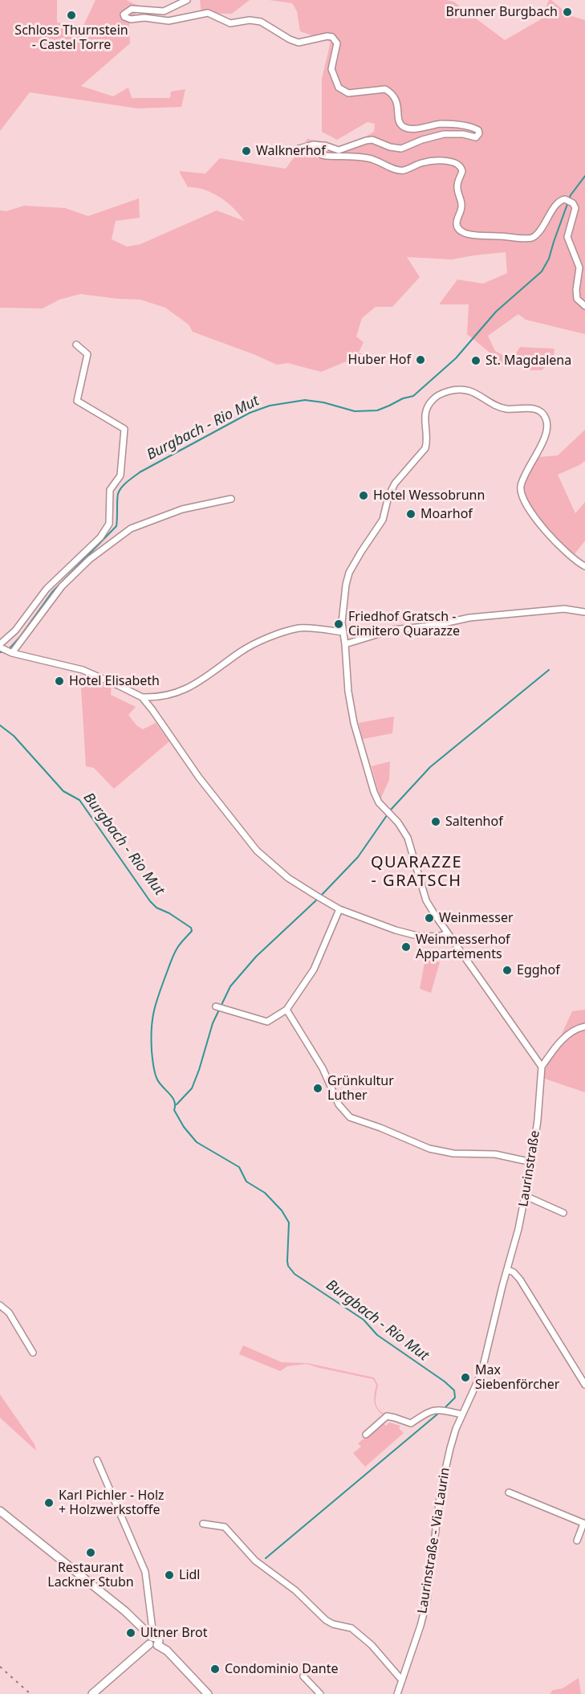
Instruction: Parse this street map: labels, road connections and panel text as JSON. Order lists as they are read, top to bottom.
{
  "streets": {
    "street": ["Laurinstraße", "Laurinstraße - Via Laurin"]
  },
  "crossings": [
    ["Laurinstraße", "Laurinstraße - Via Laurin"]
  ],
  "districts": ["QUARAZZE - GRATSCH"],
  "water": ["Burgbach - Rio Mut"],
  "places": [
    "Brunner Burgbach",
    "Schloss Thurnstein - Castel Torre",
    "Walknerhof",
    "Huber Hof",
    "St. Magdalena",
    "Hotel Wessobrunn",
    "Moarhof",
    "Friedhof Gratsch - Cimitero Quarazze",
    "Hotel Elisabeth",
    "Saltenhof",
    "Weinmesser",
    "Weinmesserhof Appartements",
    "Egghof",
    "Grünkultur Luther",
    "Max Siebenförcher",
    "Karl Pichler - Holz + Holzwerkstoffe",
    "Restaurant Lackner Stubn",
    "Lidl",
    "Ultner Brot",
    "Condominio Dante"
  ]
}
